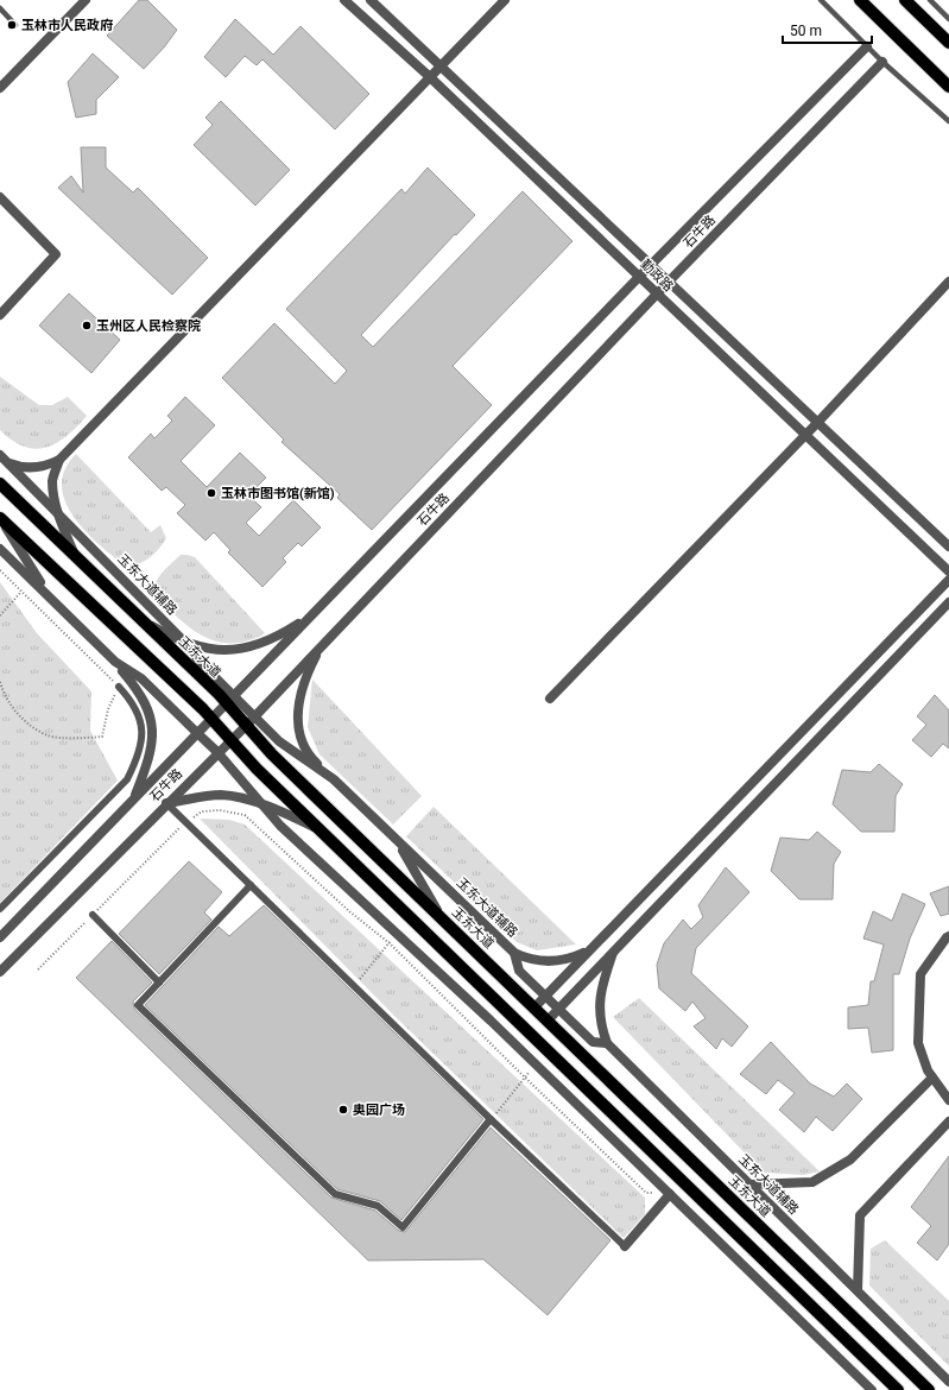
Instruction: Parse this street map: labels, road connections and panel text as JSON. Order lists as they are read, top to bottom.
{
  "streets": {
    "main road": ["玉东大道"],
    "street": ["石牛路", "勤政路", "玉东大道辅路"]
  },
  "crossings": [
    ["石牛路", "勤政路"],
    ["石牛路", "玉东大道辅路"],
    ["石牛路", "玉东大道"],
    ["玉东大道辅路", "玉东大道"]
  ],
  "places": [
    "玉林市人民政府",
    "玉州区人民检察院",
    "玉林市图书馆(新馆)",
    "奥园广场"
  ],
  "scale_bar": "50 m"
}
